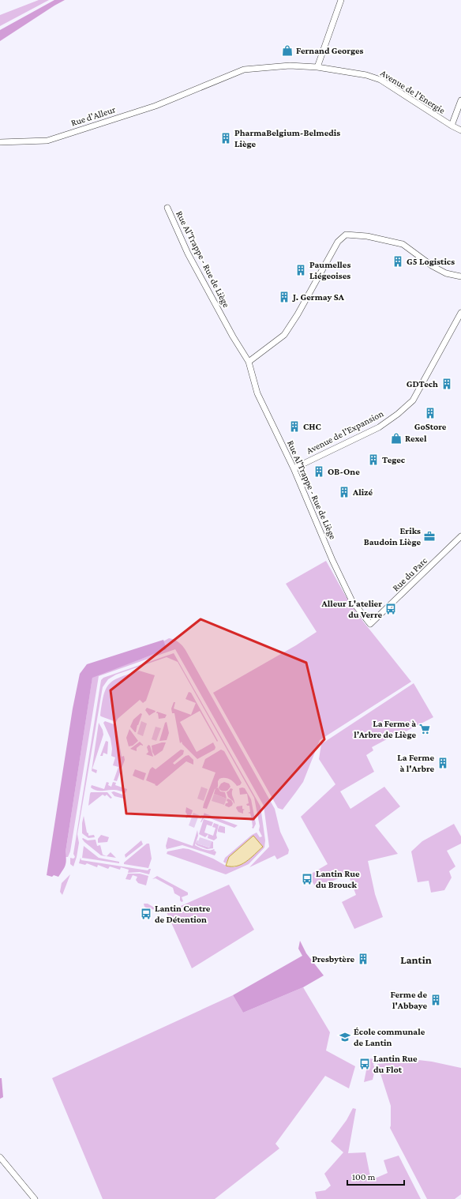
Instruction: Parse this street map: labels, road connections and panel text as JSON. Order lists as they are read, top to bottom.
{
  "streets": {
    "street": [
      "Avenue de l'Energie",
      "Rue d'Alleur",
      "Rue Al'Trappe - Rue de Liège",
      "Avenue de l'Expansion",
      "Rue du Parc"
    ]
  },
  "crossings": [
    ["Avenue de l'Energie", "Rue d'Alleur"],
    ["Rue Al'Trappe - Rue de Liège", "Avenue de l'Expansion"],
    ["Rue Al'Trappe - Rue de Liège", "Rue du Parc"]
  ],
  "districts": ["Lantin"],
  "places": {
    "shop": ["Fernand Georges", "Rexel"],
    "building": [
      "PharmaBelgium-Belmedis Liège",
      "G5 Logistics",
      "Paumelles Liégeoises",
      "J. Germay SA",
      "GDTech",
      "GoStore",
      "CHC",
      "Tegec",
      "OB-One",
      "Alizé",
      "La Ferme à l'Arbre",
      "Presbytère",
      "Ferme de l'Abbaye"
    ],
    "office": ["Eriks Baudoin Liège"],
    "bus stop": [
      "Alleur L'atelier du Verre",
      "Lantin Rue du Brouck",
      "Lantin Centre de Détention",
      "Lantin Rue du Flot"
    ],
    "supermarket": ["La Ferme à l’Arbre de Liège"],
    "school or university": ["École communale de Lantin"]
  },
  "scale_bar": "100 m"
}
